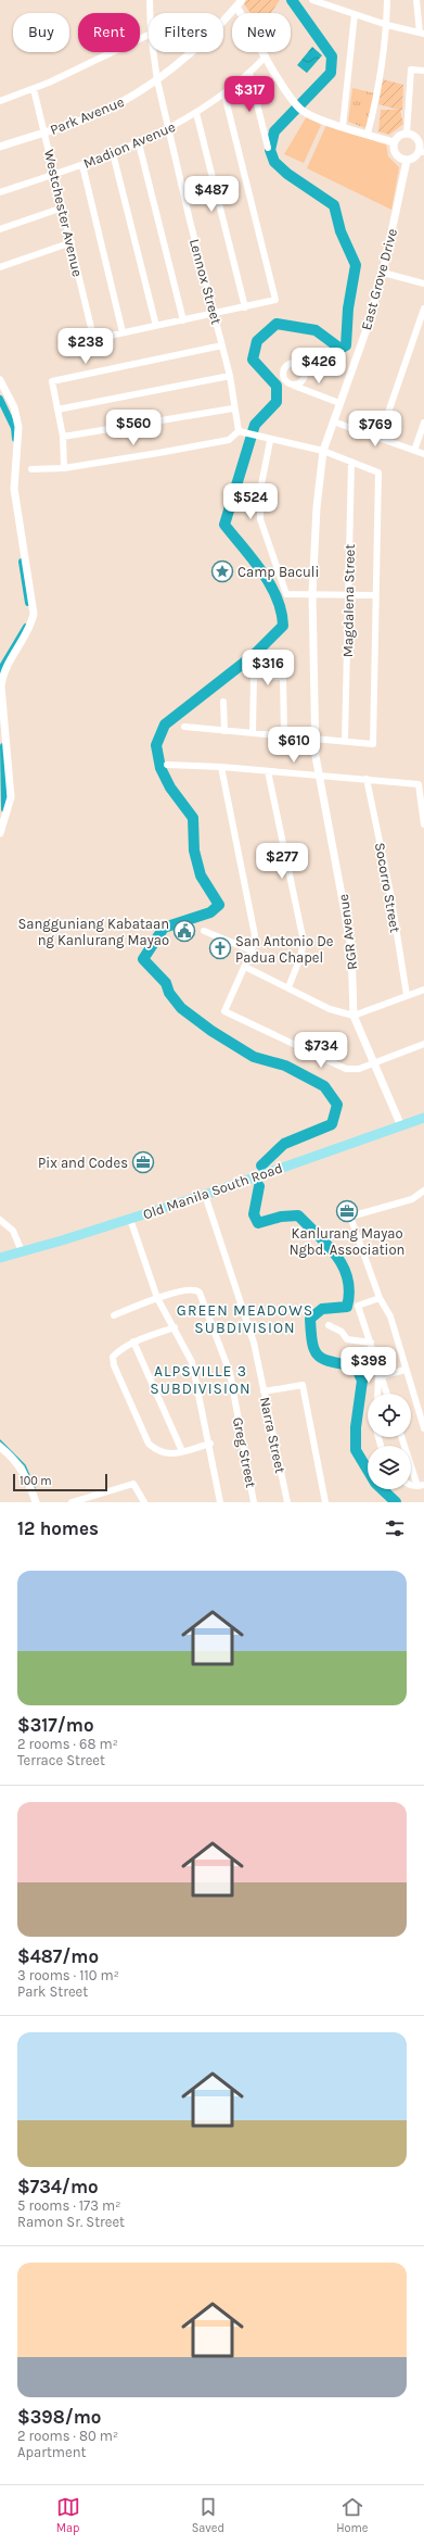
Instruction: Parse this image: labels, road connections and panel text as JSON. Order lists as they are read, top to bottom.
{
  "streets": {
    "main road": ["Old Manila South Road"],
    "street": [
      "Park Avenue",
      "Madion Avenue",
      "Westchester Avenue",
      "East Grove Drive",
      "Lennox Street",
      "Magdalena Street",
      "Socorro Street",
      "RGR Avenue",
      "Narra Street",
      "Greg Street"
    ]
  },
  "crossings": [
    ["Park Avenue", "Westchester Avenue"],
    ["Park Avenue", "Lennox Street"],
    ["Madion Avenue", "Westchester Avenue"],
    ["Madion Avenue", "Lennox Street"],
    ["East Grove Drive", "RGR Avenue"],
    ["RGR Avenue", "Old Manila South Road"],
    ["Old Manila South Road", "Narra Street"]
  ],
  "districts": ["GREEN MEADOWS SUBDIVISION", "ALPSVILLE 3 SUBDIVISION"],
  "places": {
    "place": ["Camp Baculi"],
    "public building": ["Sangguniang Kabataan ng Kanlurang Mayao"],
    "church": ["San Antonio De Padua Chapel"],
    "office": ["Pix and Codes", "Kanlurang Mayao Ngbd. Association"]
  },
  "scale_bar": "100 m",
  "page": {
    "chip": [
      "Buy",
      "Rent",
      "Filters",
      "New"
    ],
    "price": [
      "$317",
      "$487",
      "$238",
      "$426",
      "$560",
      "$769",
      "$524",
      "$316",
      "$610",
      "$277",
      "$734",
      "$398"
    ],
    "scale": "100 m",
    "heading": "12 homes",
    "list": [
      {
        "name": "$317/mo",
        "note": "2 rooms · 68 m² · Terrace Street"
      },
      {
        "name": "$487/mo",
        "note": "3 rooms · 110 m² · Park Street"
      },
      {
        "name": "$734/mo",
        "note": "5 rooms · 173 m² · Ramon Sr. Street"
      },
      {
        "name": "$398/mo",
        "note": "2 rooms · 80 m² · Apartment"
      }
    ],
    "tabs": ["Map", "Saved", "Home"]
  }
}
